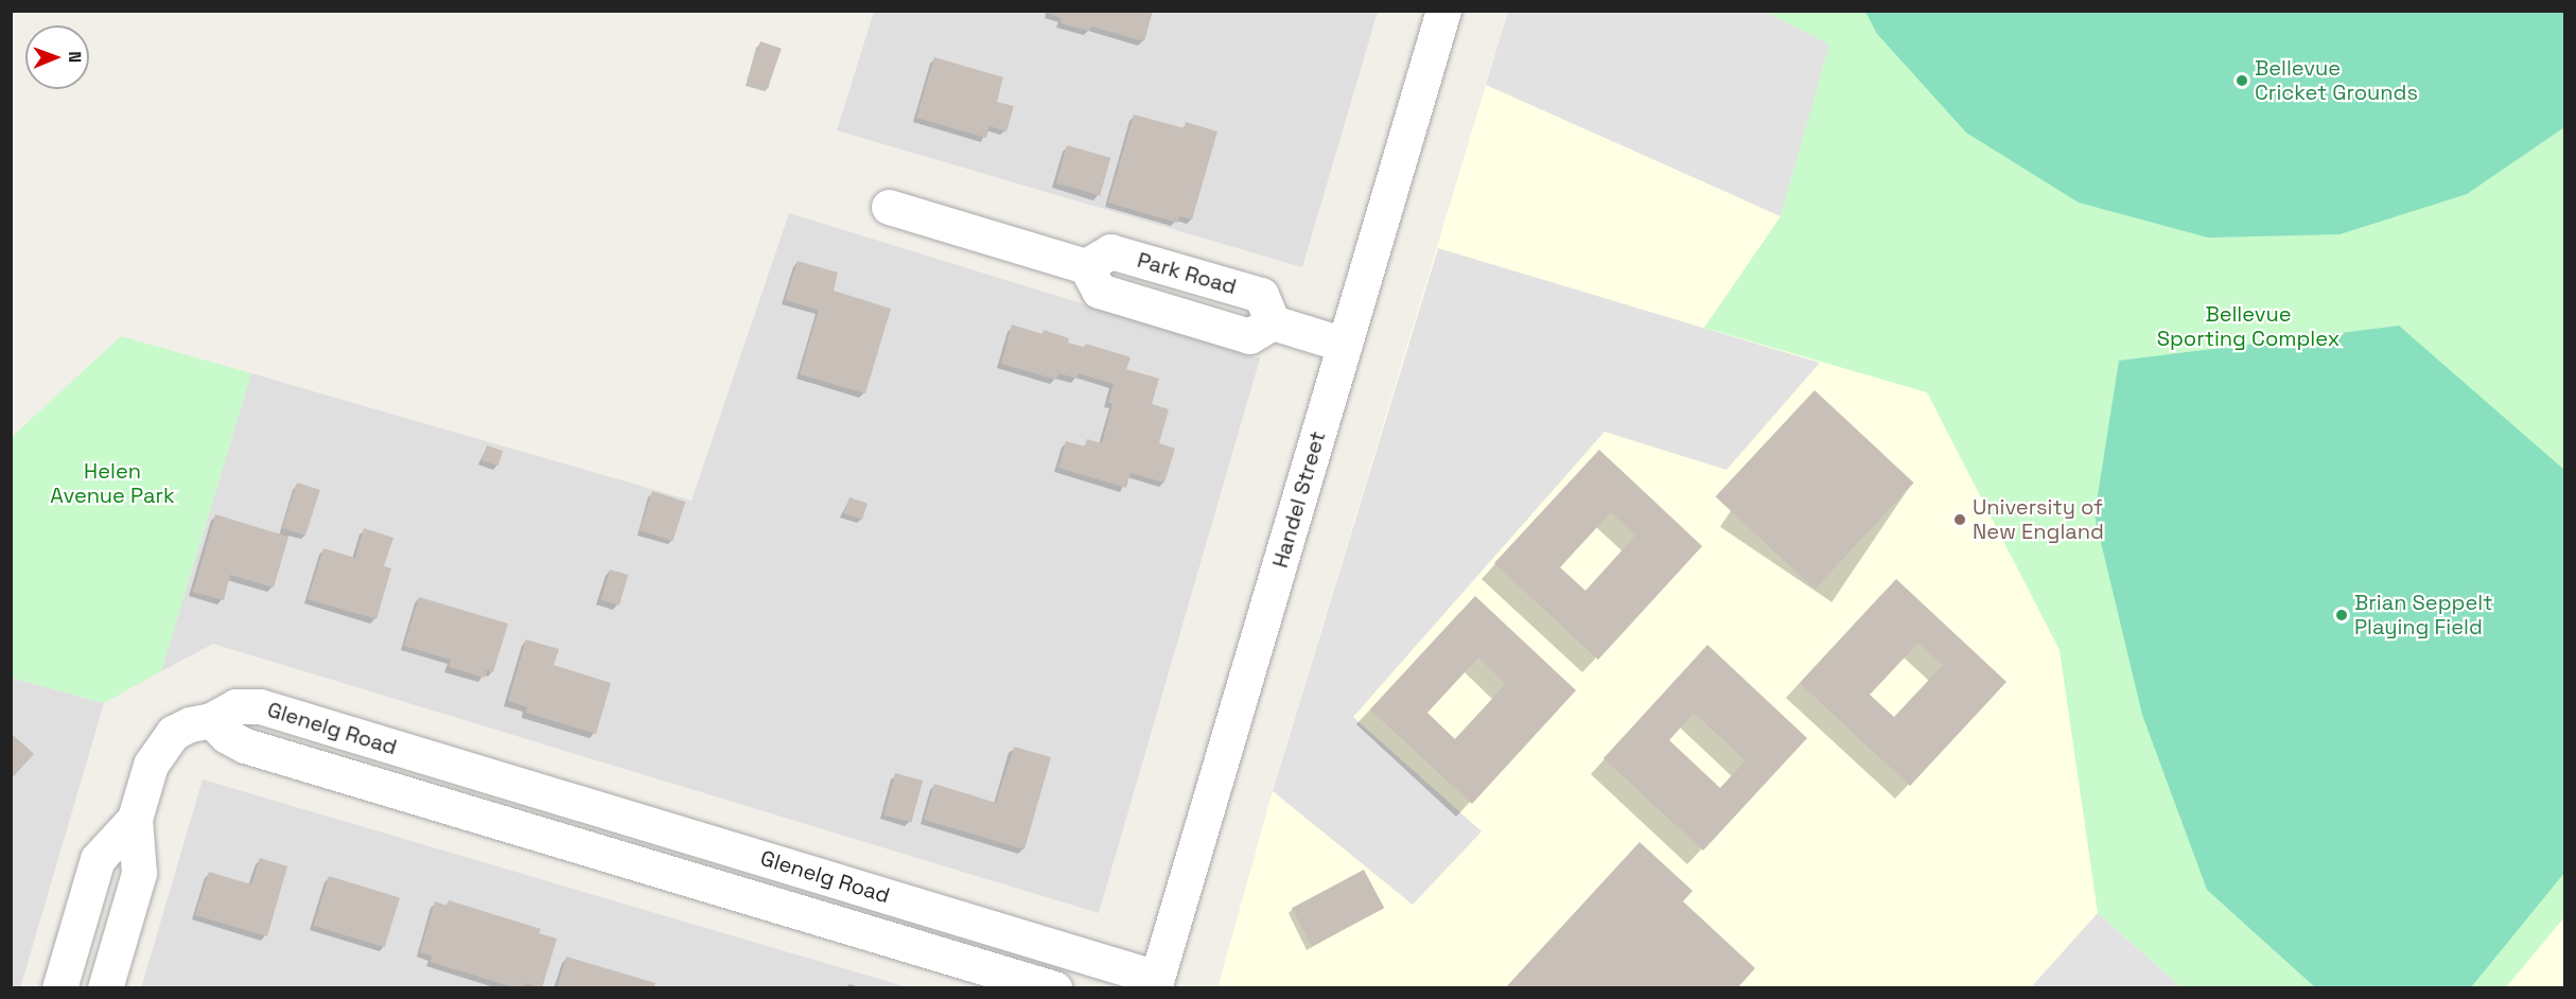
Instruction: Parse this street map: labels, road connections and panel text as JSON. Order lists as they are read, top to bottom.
{
  "streets": {
    "street": ["Park Road", "Handel Street", "Glenelg Road"]
  },
  "crossings": [
    ["Park Road", "Handel Street"],
    ["Handel Street", "Glenelg Road"]
  ],
  "parks": ["Bellevue Sporting Complex", "Helen Avenue Park"],
  "places": ["Bellevue Cricket Grounds", "University of New England", "Brian Seppelt Playing Field"],
  "north": "right"
}
